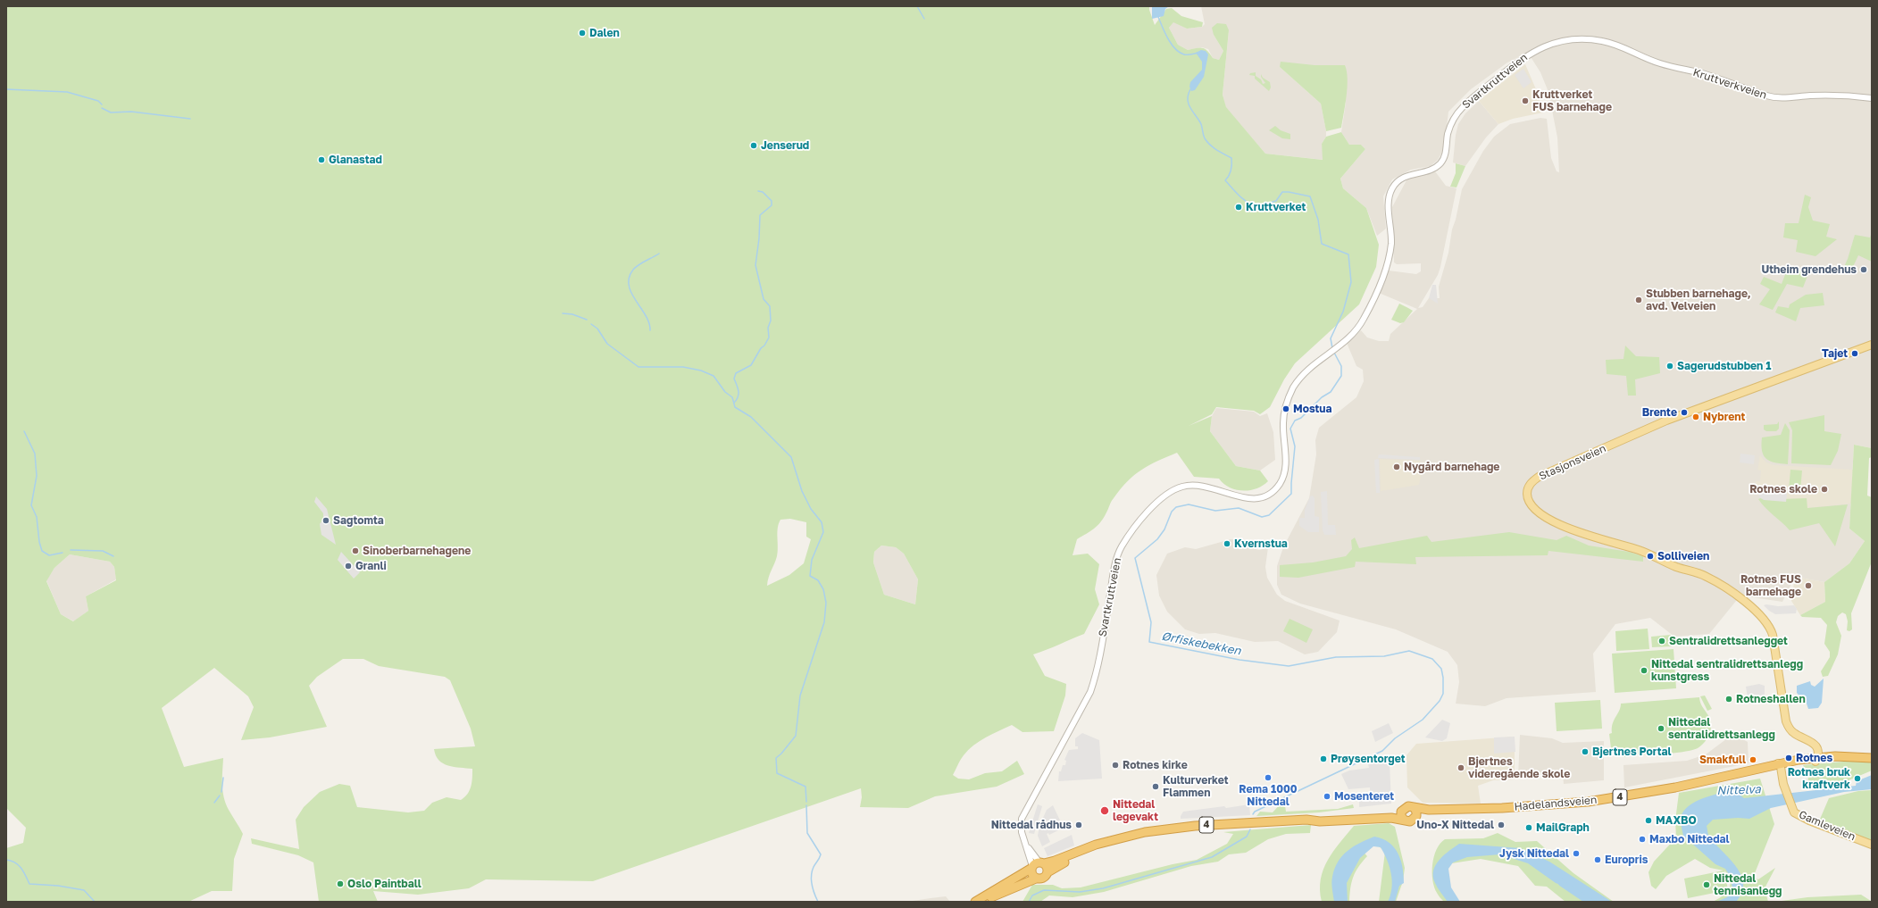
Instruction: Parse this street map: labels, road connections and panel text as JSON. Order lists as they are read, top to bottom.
{
  "streets": {
    "highway": ["4", "Hadelandsveien"],
    "main road": ["Stasjonsveien", "Gamleveien"],
    "street": ["Svartkruttveien", "Kruttverkveien"]
  },
  "crossings": [
    ["Svartkruttveien", "Kruttverkveien"],
    ["Svartkruttveien", "4"],
    ["Stasjonsveien", "Hadelandsveien"],
    ["4", "Hadelandsveien"],
    ["Hadelandsveien", "Gamleveien"]
  ],
  "water": ["Ørfiskebekken", "Nittelva"],
  "places": [
    "Dalen",
    "Kruttverket FUS barnehage",
    "Jenserud",
    "Glanastad",
    "Kruttverket",
    "Utheim grendehus",
    "Stubben barnehage, avd. Velveien",
    "Tajet",
    "Sagerudstubben 1",
    "Mostua",
    "Brente",
    "Nybrent",
    "Nygård barnehage",
    "Rotnes skole",
    "Sagtomta",
    "Kvernstua",
    "Sinoberbarnehagene",
    "Solliveien",
    "Granli",
    "Rotnes FUS barnehage",
    "Sentralidrettsanlegget",
    "Nittedal sentralidrettsanlegg kunstgress",
    "Rotneshallen",
    "Nittedal sentralidrettsanlegg",
    "Bjertnes Portal",
    "Rotnes",
    "Prøysentorget",
    "Smakfull",
    "Rotnes kirke",
    "Bjertnes videregående skole",
    "Rema 1000 Nittedal",
    "Rotnes bruk kraftverk",
    "Kulturverket Flammen",
    "Mosenteret",
    "Nittedal legevakt",
    "MAXBO",
    "Nittedal rådhus",
    "Uno-X Nittedal",
    "MailGraph",
    "Maxbo Nittedal",
    "Jysk Nittedal",
    "Europris",
    "Oslo Paintball",
    "Nittedal tennisanlegg"
  ]
}
